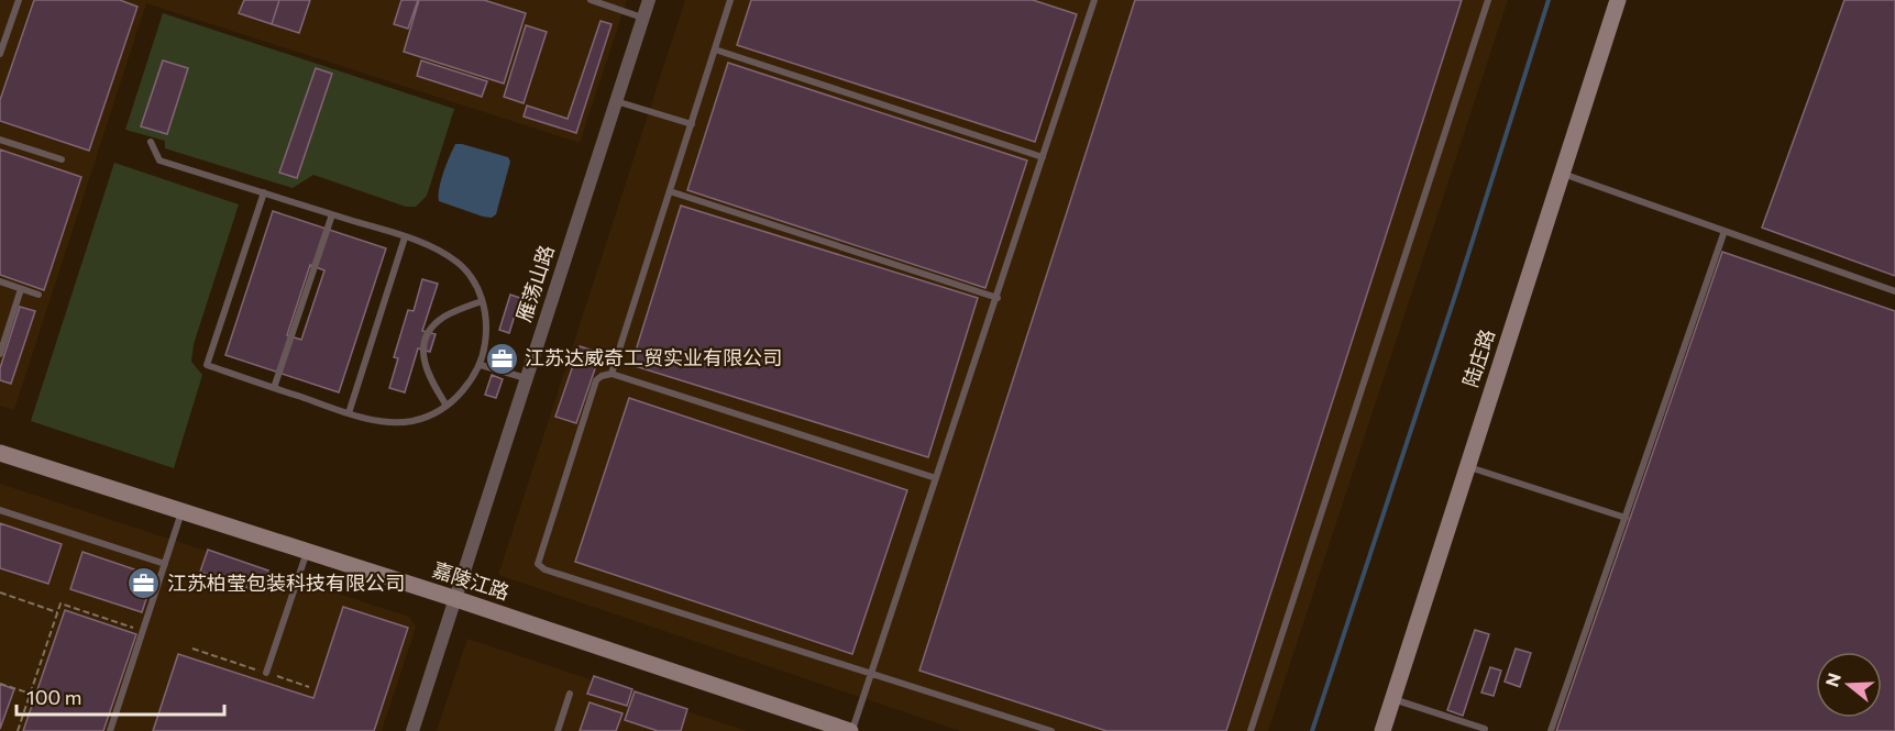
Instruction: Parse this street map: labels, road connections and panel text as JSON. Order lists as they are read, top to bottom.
{
  "streets": {
    "street": ["雁荡山路", "陆庄路", "嘉陵江路"]
  },
  "crossings": [
    ["雁荡山路", "嘉陵江路"]
  ],
  "places": {
    "office": ["江苏达威奇工贸实业有限公司", "江苏柏莹包装科技有限公司"]
  },
  "scale_bar": "100 m",
  "north": "left"
}
